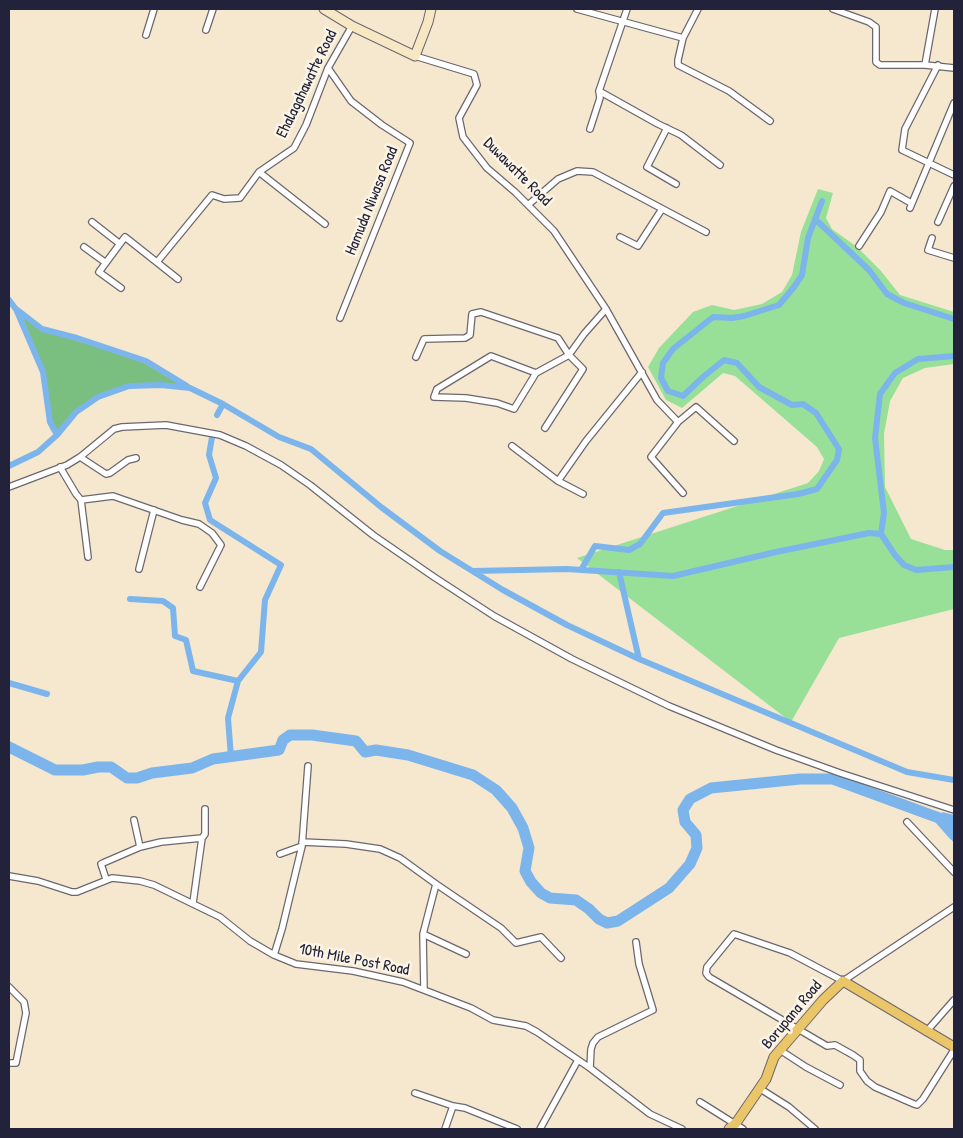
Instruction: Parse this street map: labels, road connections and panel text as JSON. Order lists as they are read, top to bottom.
{
  "streets": {
    "main road": ["Borupana Road"],
    "street": [
      "Ehalagahawatte Road",
      "Duwawatte Road",
      "Hamuda Niwasa Road",
      "10th Mile Post Road"
    ]
  },
  "crossings": [
    ["Ehalagahawatte Road", "Duwawatte Road"],
    ["Ehalagahawatte Road", "Hamuda Niwasa Road"]
  ]
}
